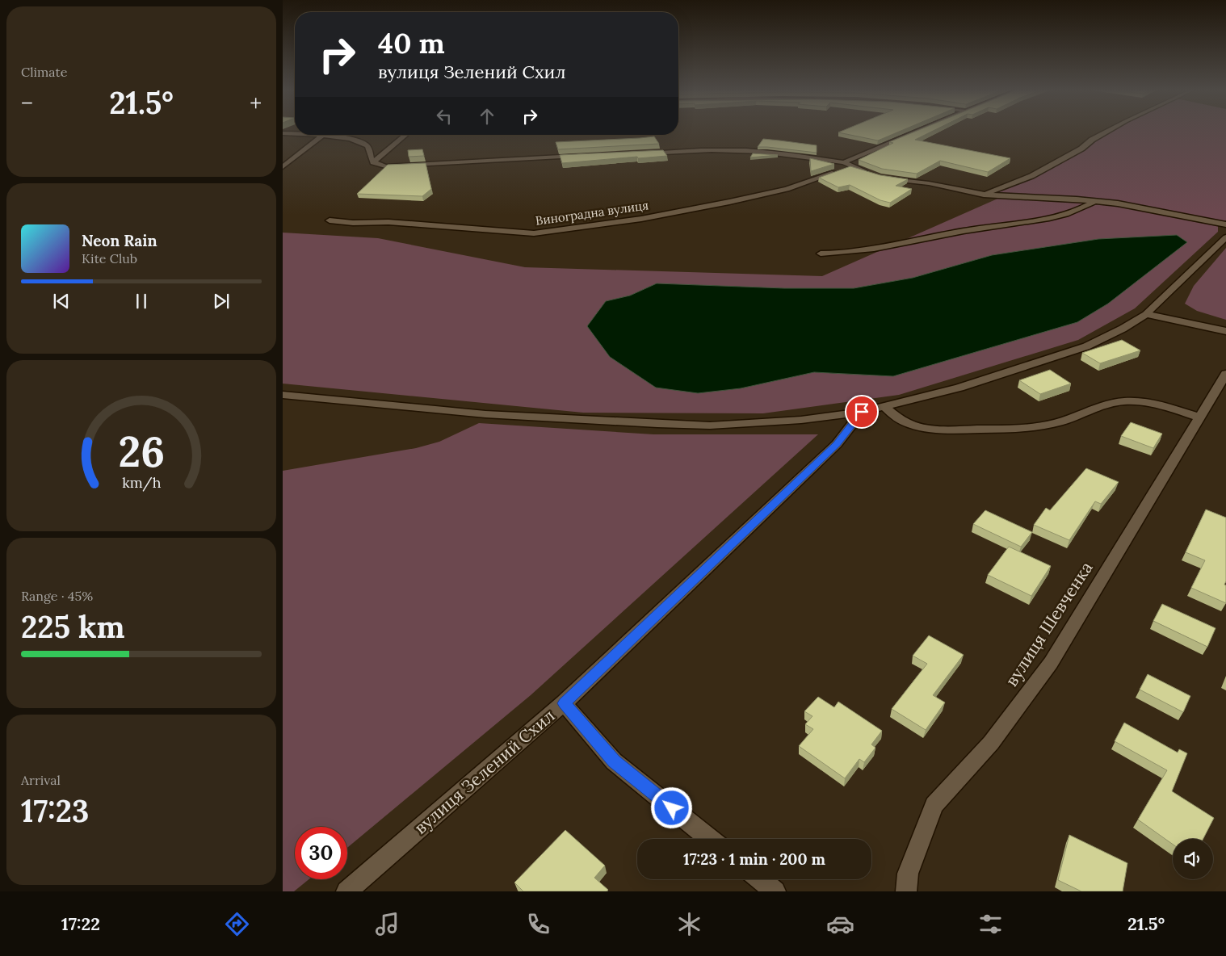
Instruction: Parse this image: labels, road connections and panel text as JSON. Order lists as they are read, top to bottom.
{
  "streets": {
    "street": ["Виноградна вулиця", "вулиця Шевченка", "вулиця Зелений Схил"]
  },
  "page": {
    "tile": [
      "Climate",
      ["Range · 45%", "225 km"],
      ["Arrival", "17:23"]
    ],
    "turn": ["40 m", "вулиця Зелений Схил"],
    "heat": ["−", "21.5°", "+"],
    "song": ["Neon Rain", "Kite Club"],
    "limit": "30",
    "trip": "17:23 · 1 min · 200 m",
    "tabs": ["17:22", "21.5°"],
    "gauge": ["26", "km/h"]
  }
}
